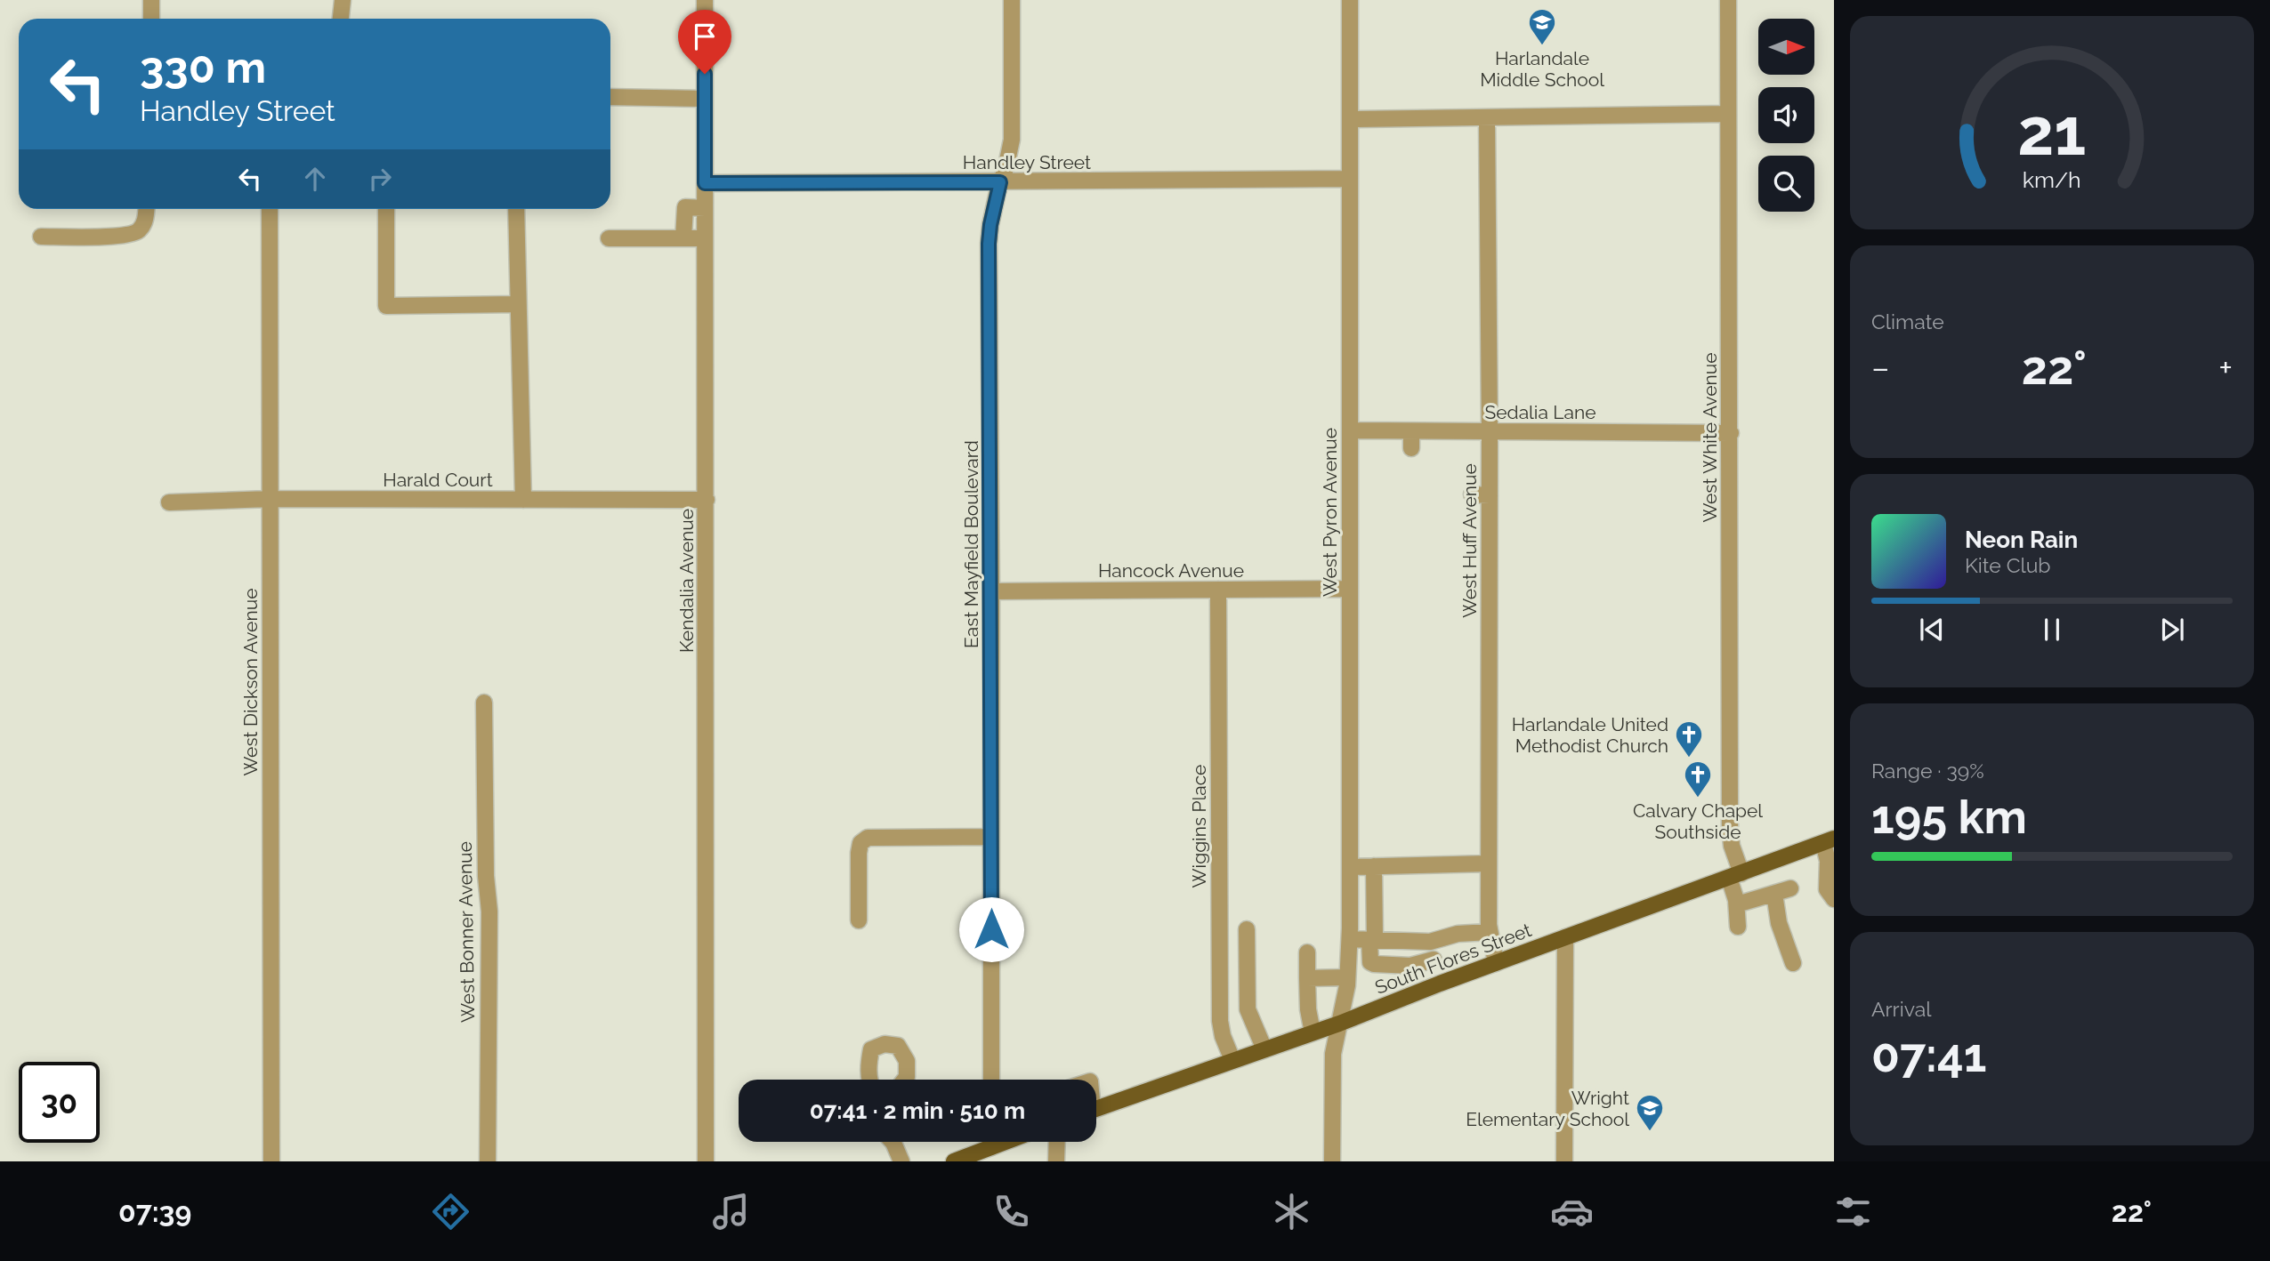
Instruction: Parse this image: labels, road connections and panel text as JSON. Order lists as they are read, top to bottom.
{
  "streets": {
    "main road": ["South Flores Street"],
    "street": [
      "Handley Street",
      "Sedalia Lane",
      "West White Avenue",
      "Harald Court",
      "West Pyron Avenue",
      "West Huff Avenue",
      "East Mayfield Boulevard",
      "Hancock Avenue",
      "Kendalia Avenue",
      "West Dickson Avenue",
      "Wiggins Place",
      "West Bonner Avenue"
    ]
  },
  "crossings": [
    ["Handley Street", "West Pyron Avenue"],
    ["Handley Street", "East Mayfield Boulevard"],
    ["Handley Street", "Kendalia Avenue"],
    ["Sedalia Lane", "West White Avenue"],
    ["Sedalia Lane", "West Pyron Avenue"],
    ["Sedalia Lane", "West Huff Avenue"],
    ["West White Avenue", "South Flores Street"],
    ["Harald Court", "Kendalia Avenue"],
    ["Harald Court", "West Dickson Avenue"],
    ["West Pyron Avenue", "Hancock Avenue"],
    ["West Pyron Avenue", "South Flores Street"],
    ["West Huff Avenue", "South Flores Street"],
    ["East Mayfield Boulevard", "Hancock Avenue"],
    ["Hancock Avenue", "Wiggins Place"],
    ["Wiggins Place", "South Flores Street"]
  ],
  "places": {
    "school or university": ["Harlandale Middle School", "Wright Elementary School"],
    "church": ["Harlandale United Methodist Church", "Calvary Chapel Southside"]
  },
  "north": "right",
  "page": {
    "turn": ["330 m", "Handley Street"],
    "tile": [
      "Climate",
      ["Range · 39%", "195 km"],
      ["Arrival", "07:41"]
    ],
    "heat": ["−", "22°", "+"],
    "song": ["Neon Rain", "Kite Club"],
    "limit": "30",
    "trip": "07:41 · 2 min · 510 m",
    "tabs": ["07:39", "22°"],
    "gauge": ["21", "km/h"]
  }
}
